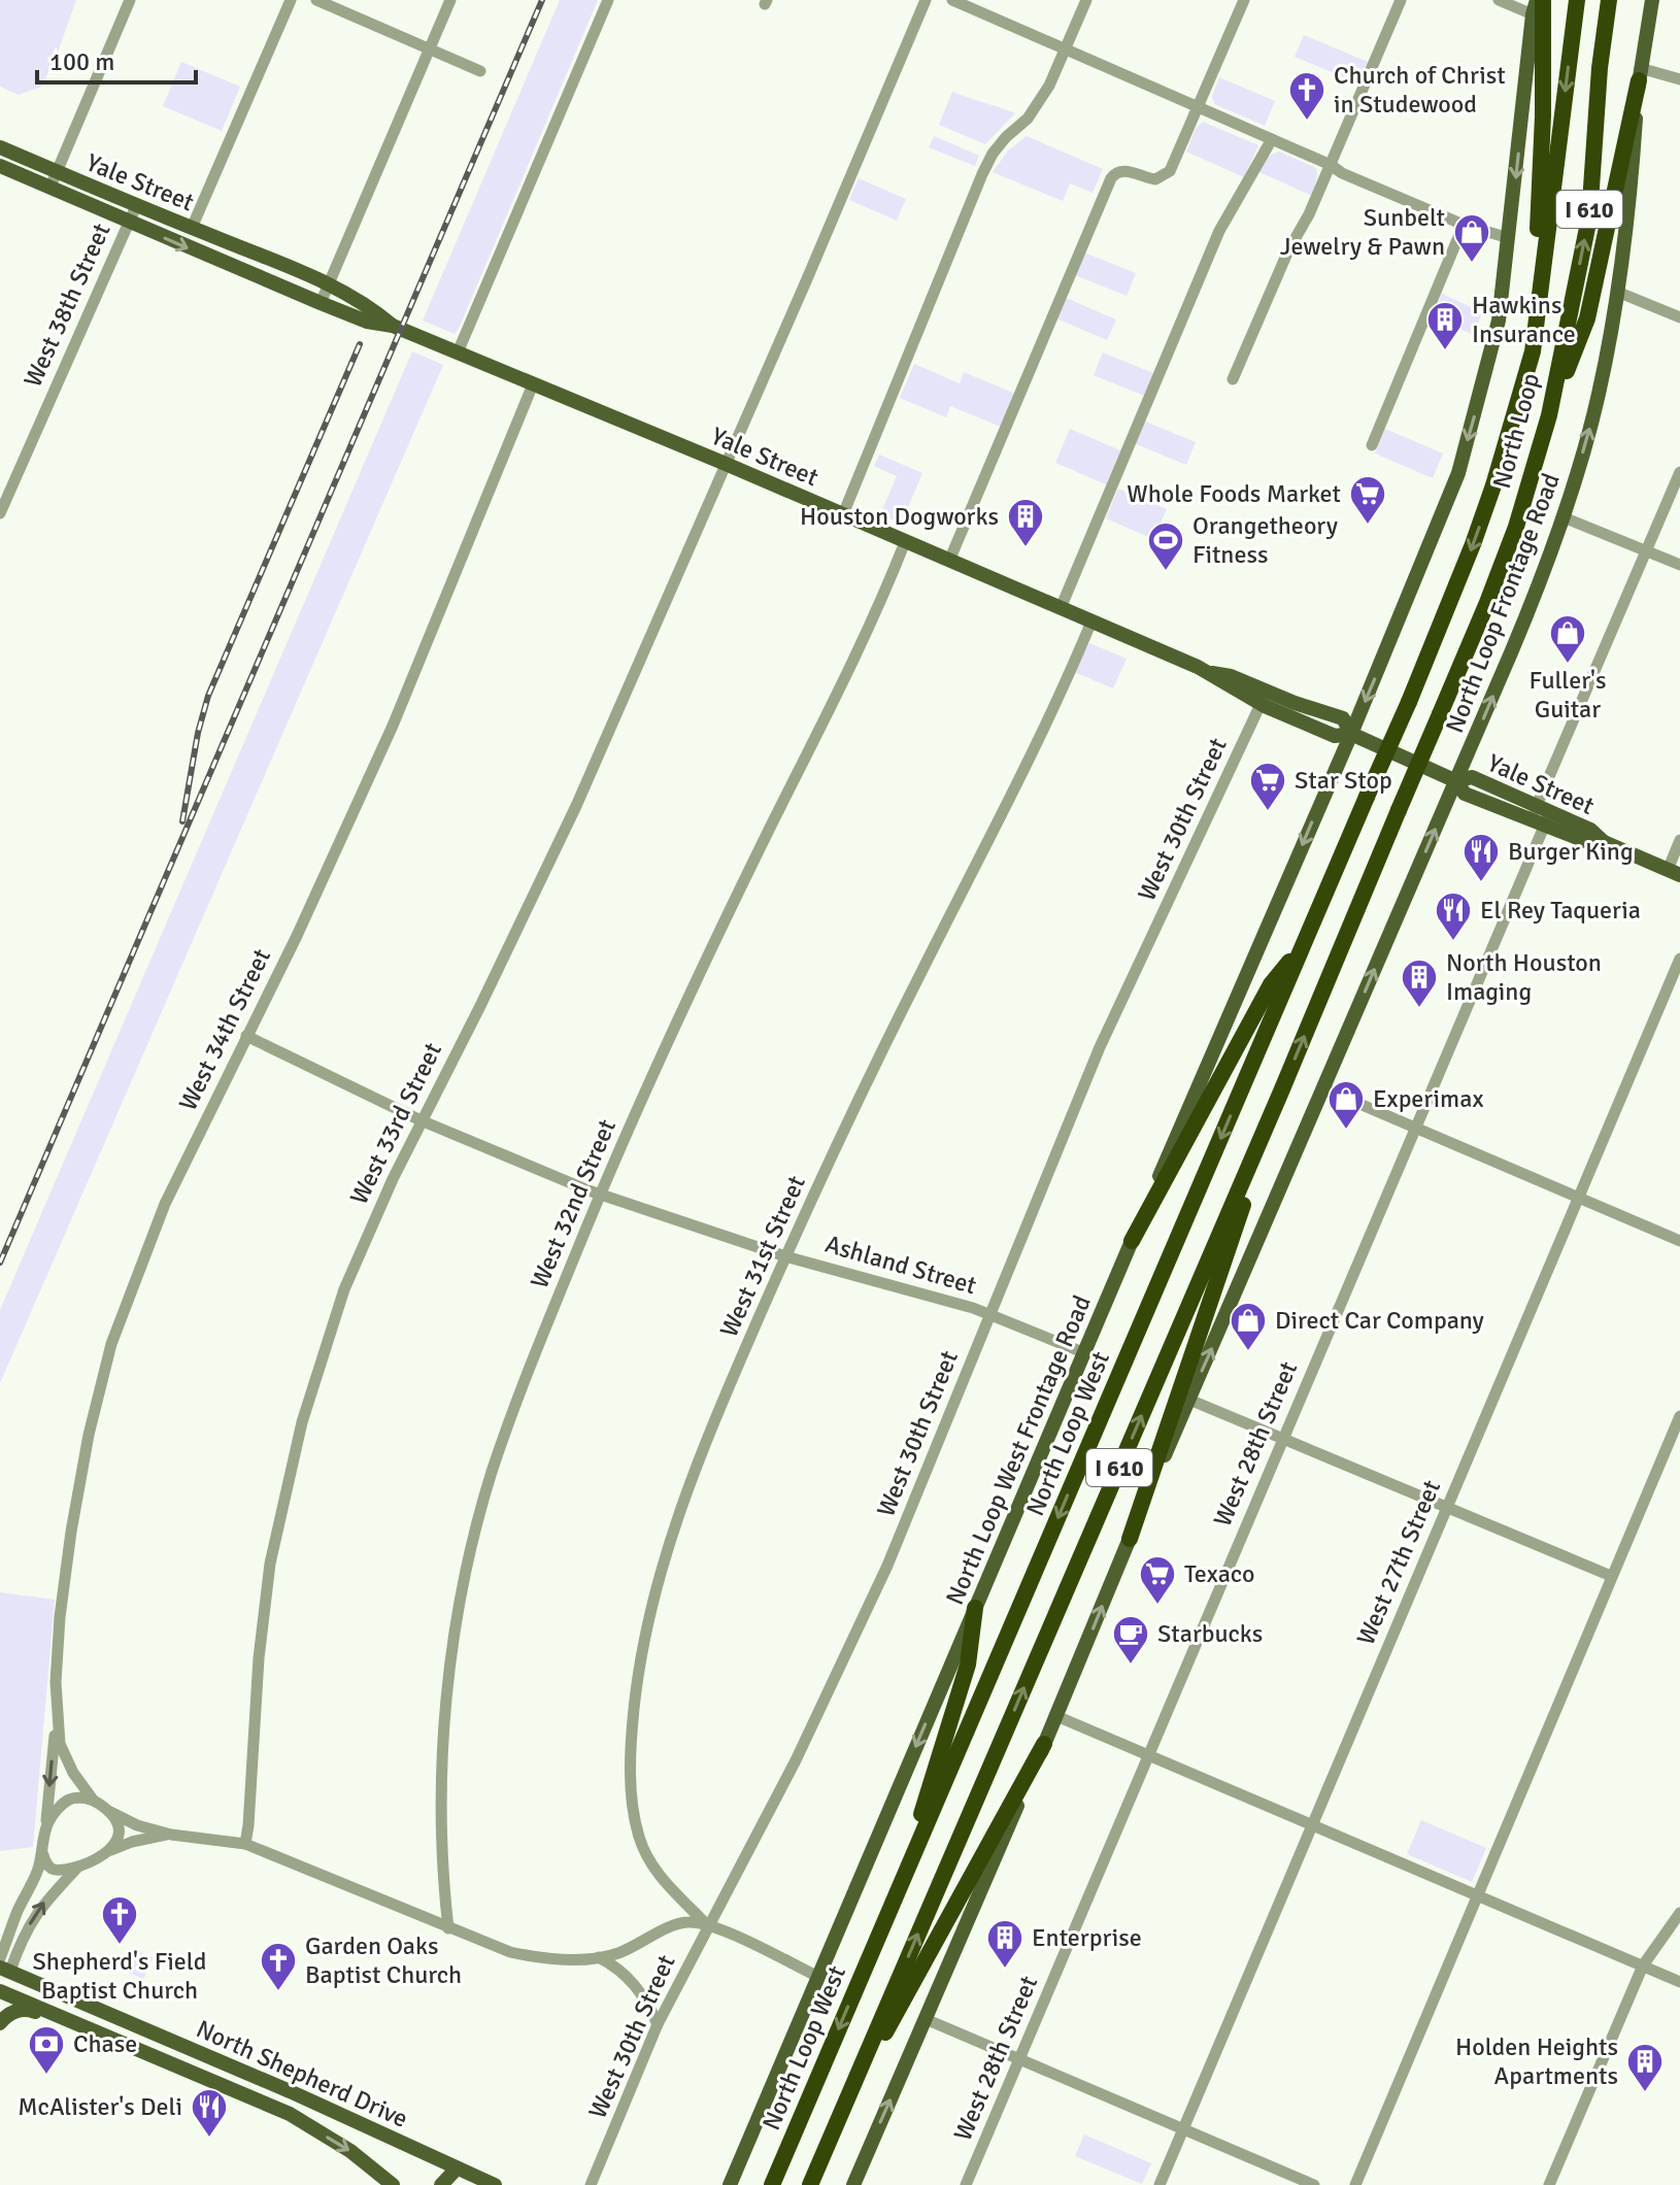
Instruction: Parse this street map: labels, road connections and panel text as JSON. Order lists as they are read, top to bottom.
{
  "streets": {
    "highway": ["I 610", "North Loop", "North Loop West"],
    "main road": [
      "Yale Street",
      "North Loop Frontage Road",
      "North Loop West Frontage Road",
      "North Shepherd Drive"
    ],
    "street": [
      "West 38th Street",
      "West 30th Street",
      "West 34th Street",
      "West 33rd Street",
      "West 32nd Street",
      "West 31st Street",
      "Ashland Street",
      "West 28th Street",
      "West 27th Street"
    ]
  },
  "crossings": [
    ["Yale Street", "West 38th Street"],
    ["Yale Street", "North Loop Frontage Road"],
    ["Yale Street", "West 30th Street"],
    ["Yale Street", "West 34th Street"],
    ["Yale Street", "West 33rd Street"],
    ["Yale Street", "West 32nd Street"],
    ["Yale Street", "West 31st Street"],
    ["Yale Street", "West 28th Street"],
    ["Yale Street", "North Loop West Frontage Road"],
    ["I 610", "North Loop"],
    ["North Loop", "North Loop West"],
    ["West 30th Street", "West 31st Street"],
    ["West 30th Street", "Ashland Street"],
    ["West 34th Street", "Ashland Street"],
    ["West 33rd Street", "Ashland Street"],
    ["West 32nd Street", "Ashland Street"],
    ["West 31st Street", "Ashland Street"],
    ["Ashland Street", "North Loop West Frontage Road"]
  ],
  "places": {
    "church": ["Church of Christ in Studewood", "Shepherd's Field Baptist Church", "Garden Oaks Baptist Church"],
    "shop": [
      "Sunbelt Jewelry & Pawn",
      "Fuller's Guitar",
      "Experimax",
      "Direct Car Company"
    ],
    "building": [
      "Hawkins Insurance",
      "Houston Dogworks",
      "North Houston Imaging",
      "Enterprise",
      "Holden Heights Apartments"
    ],
    "supermarket": ["Whole Foods Market", "Star Stop", "Texaco"],
    "sports": ["Orangetheory Fitness"],
    "restaurant": ["Burger King", "El Rey Taqueria", "McAlister's Deli"],
    "cafe": ["Starbucks"],
    "bank": ["Chase"]
  },
  "scale_bar": "100 m"
}
